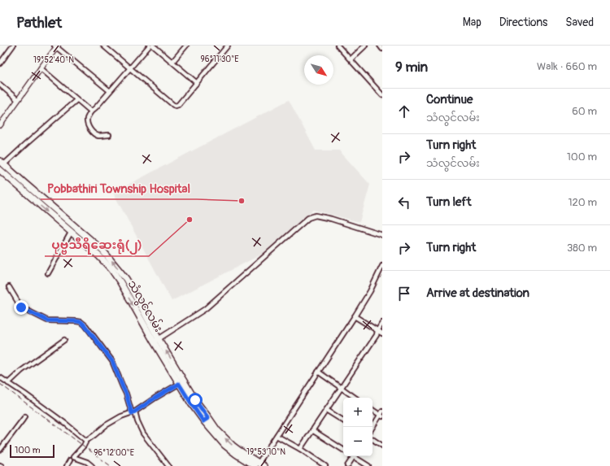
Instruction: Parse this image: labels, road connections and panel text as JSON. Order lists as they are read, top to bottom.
{
  "streets": {
    "main road": ["သံလွင်လမ်း"]
  },
  "places": ["Pobbathiri Township Hospital", "ပုဗ္ဗသီရိဆေးရုံ(၂)"],
  "scale_bar": "100 m",
  "north": "bottom right",
  "page": {
    "header": "Pathlet",
    "nav": ["Map", "Directions", "Saved"],
    "heading": ["9 min", "Walk · 660 m"],
    "list": [
      ["Continue", "သံလွင်လမ်း", "60 m"],
      ["Turn right", "သံလွင်လမ်း", "100 m"],
      ["Turn left", "120 m"],
      ["Turn right", "380 m"],
      "Arrive at destination"
    ],
    "map_buttons": ["+", "−"],
    "scale": "100 m"
  },
  "coordinates": [
    "96°11'30\"E",
    "19°52'40\"N",
    "19°53'10\"N",
    "96°12'00\"E"
  ]
}
